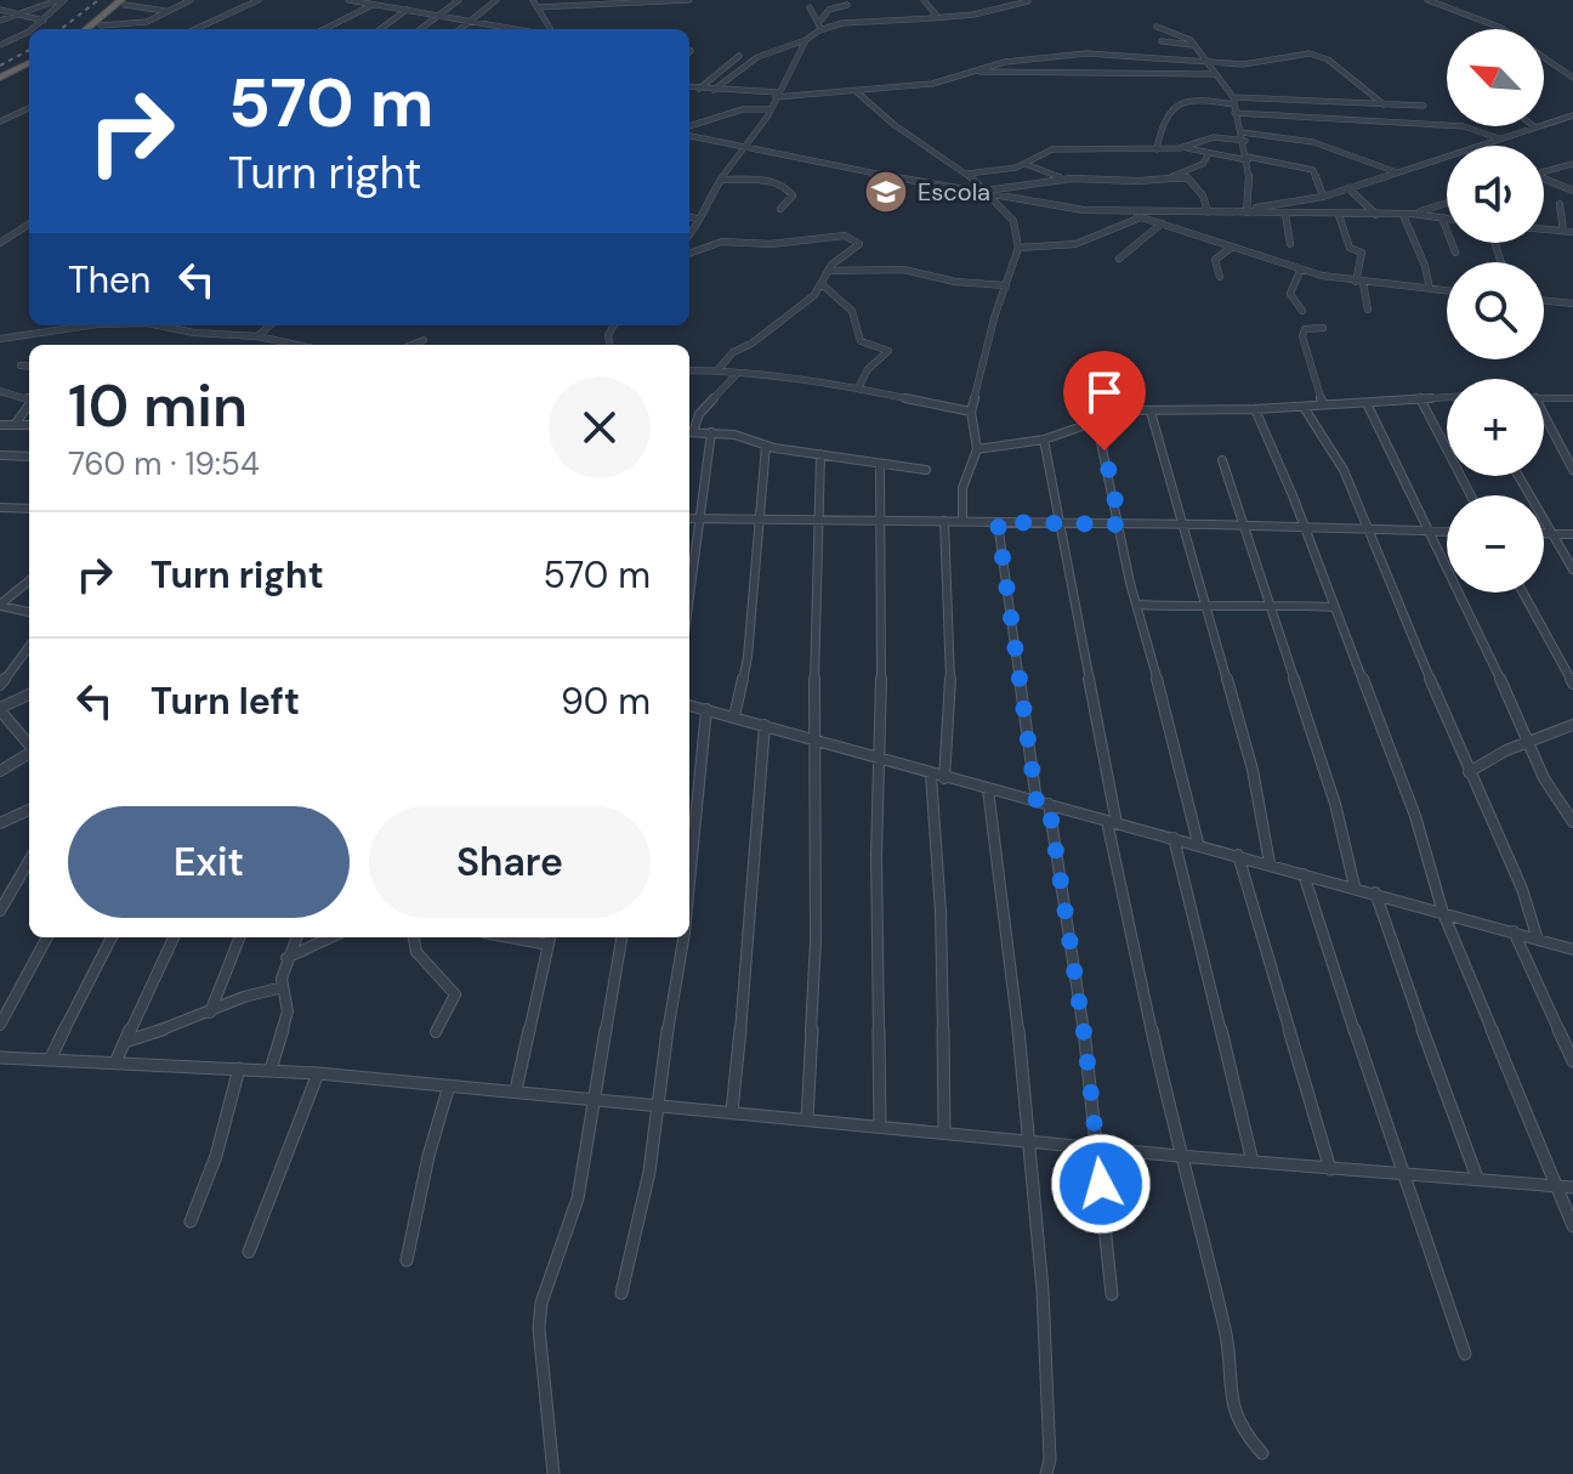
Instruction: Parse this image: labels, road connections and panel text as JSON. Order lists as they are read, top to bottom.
{
  "places": {
    "school or university": ["Escola"]
  },
  "north": "top left",
  "page": {
    "map_buttons": ["+", "−"],
    "turn": ["570 m", "Turn right"],
    "then": "Then",
    "heading": ["10 min", "760 m · 19:54"],
    "list": [
      {
        "name": "Turn right",
        "value": "570 m"
      },
      {
        "name": "Turn left",
        "value": "90 m"
      }
    ],
    "buttons": ["Exit", "Share"]
  }
}
